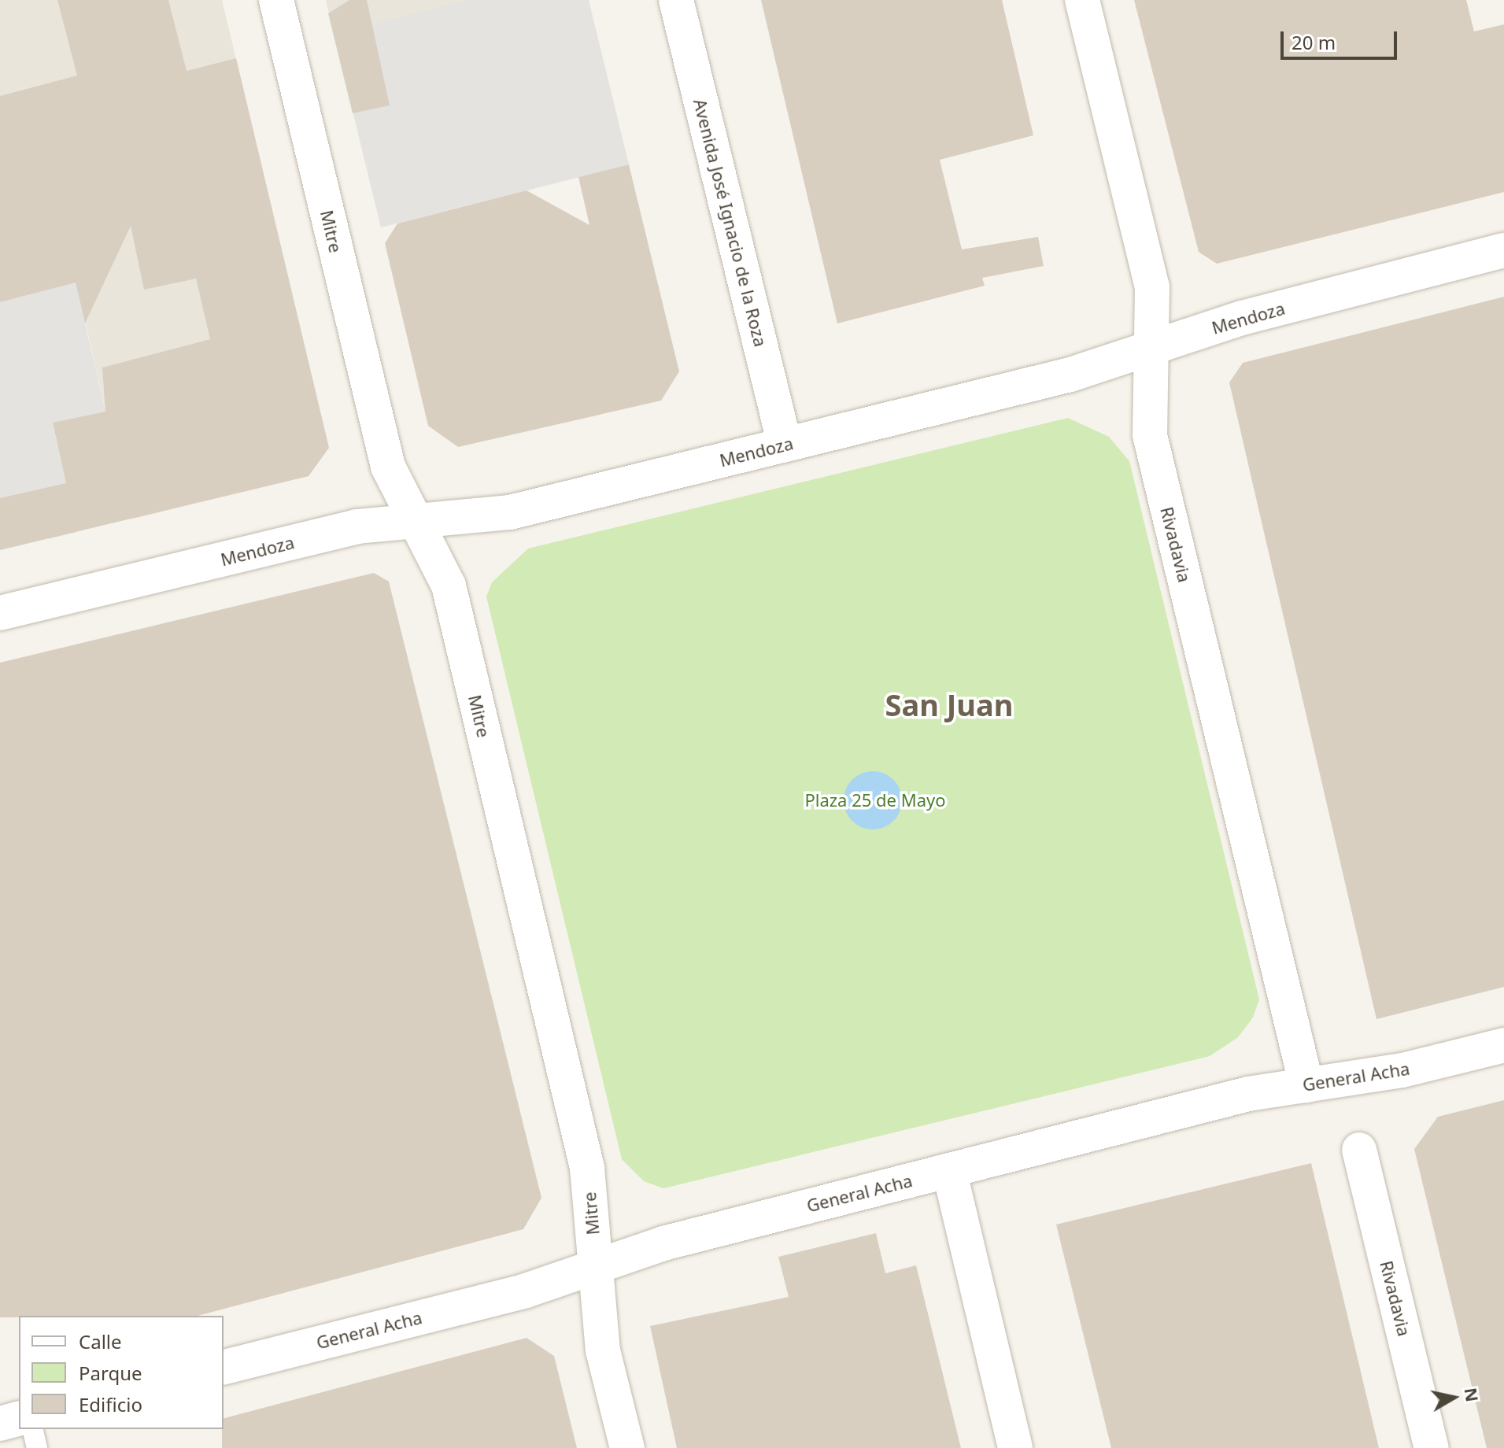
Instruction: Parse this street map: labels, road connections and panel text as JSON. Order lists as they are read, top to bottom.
{
  "streets": {
    "street": [
      "Avenida José Ignacio de la Roza",
      "Mitre",
      "Mendoza",
      "Rivadavia",
      "General Acha"
    ]
  },
  "crossings": [
    ["Avenida José Ignacio de la Roza", "Mendoza"],
    ["Mitre", "Mendoza"],
    ["Mitre", "General Acha"],
    ["Mendoza", "Rivadavia"],
    ["Rivadavia", "General Acha"]
  ],
  "districts": ["San Juan"],
  "parks": ["Plaza 25 de Mayo"],
  "legend": ["Calle", "Parque", "Edificio"],
  "scale_bar": "20 m",
  "north": "right"
}
